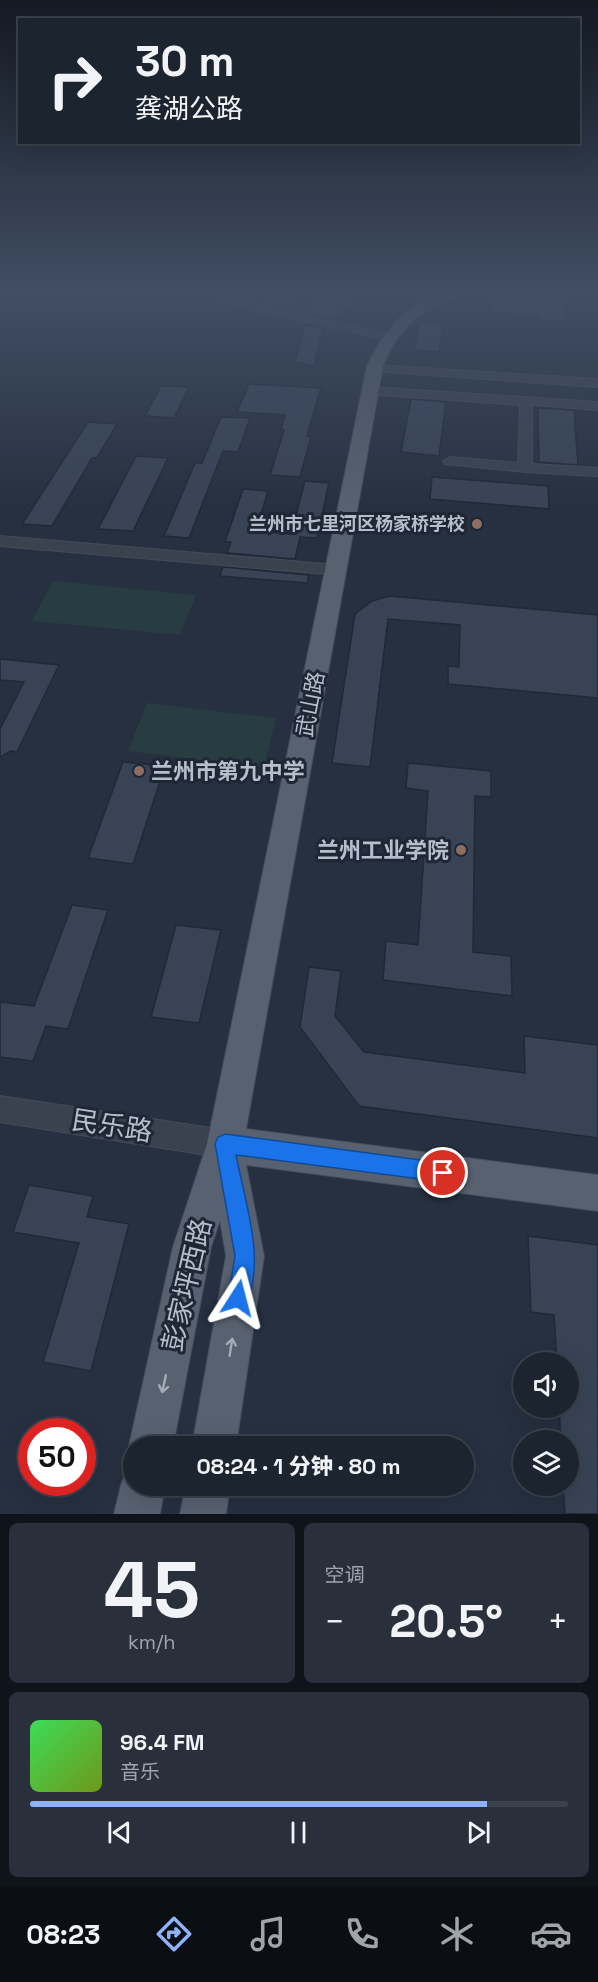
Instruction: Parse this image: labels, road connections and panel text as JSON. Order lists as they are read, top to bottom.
{
  "streets": {
    "main road": ["武山路", "彭家坪西路"],
    "street": ["民乐路"]
  },
  "crossings": [
    ["武山路", "民乐路"],
    ["武山路", "彭家坪西路"],
    ["民乐路", "彭家坪西路"]
  ],
  "places": ["兰州市七里河区杨家桥学校", "兰州市第九中学", "兰州工业学院"],
  "page": {
    "turn": ["30 m", "龚湖公路"],
    "limit": "50",
    "trip": "08:24 · 1 分钟 · 80 m",
    "tile": [
      ["45", "km/h"],
      "空调"
    ],
    "heat": ["−", "20.5°", "+"],
    "song": ["96.4 FM", "音乐"],
    "tabs": "08:23"
  }
}
